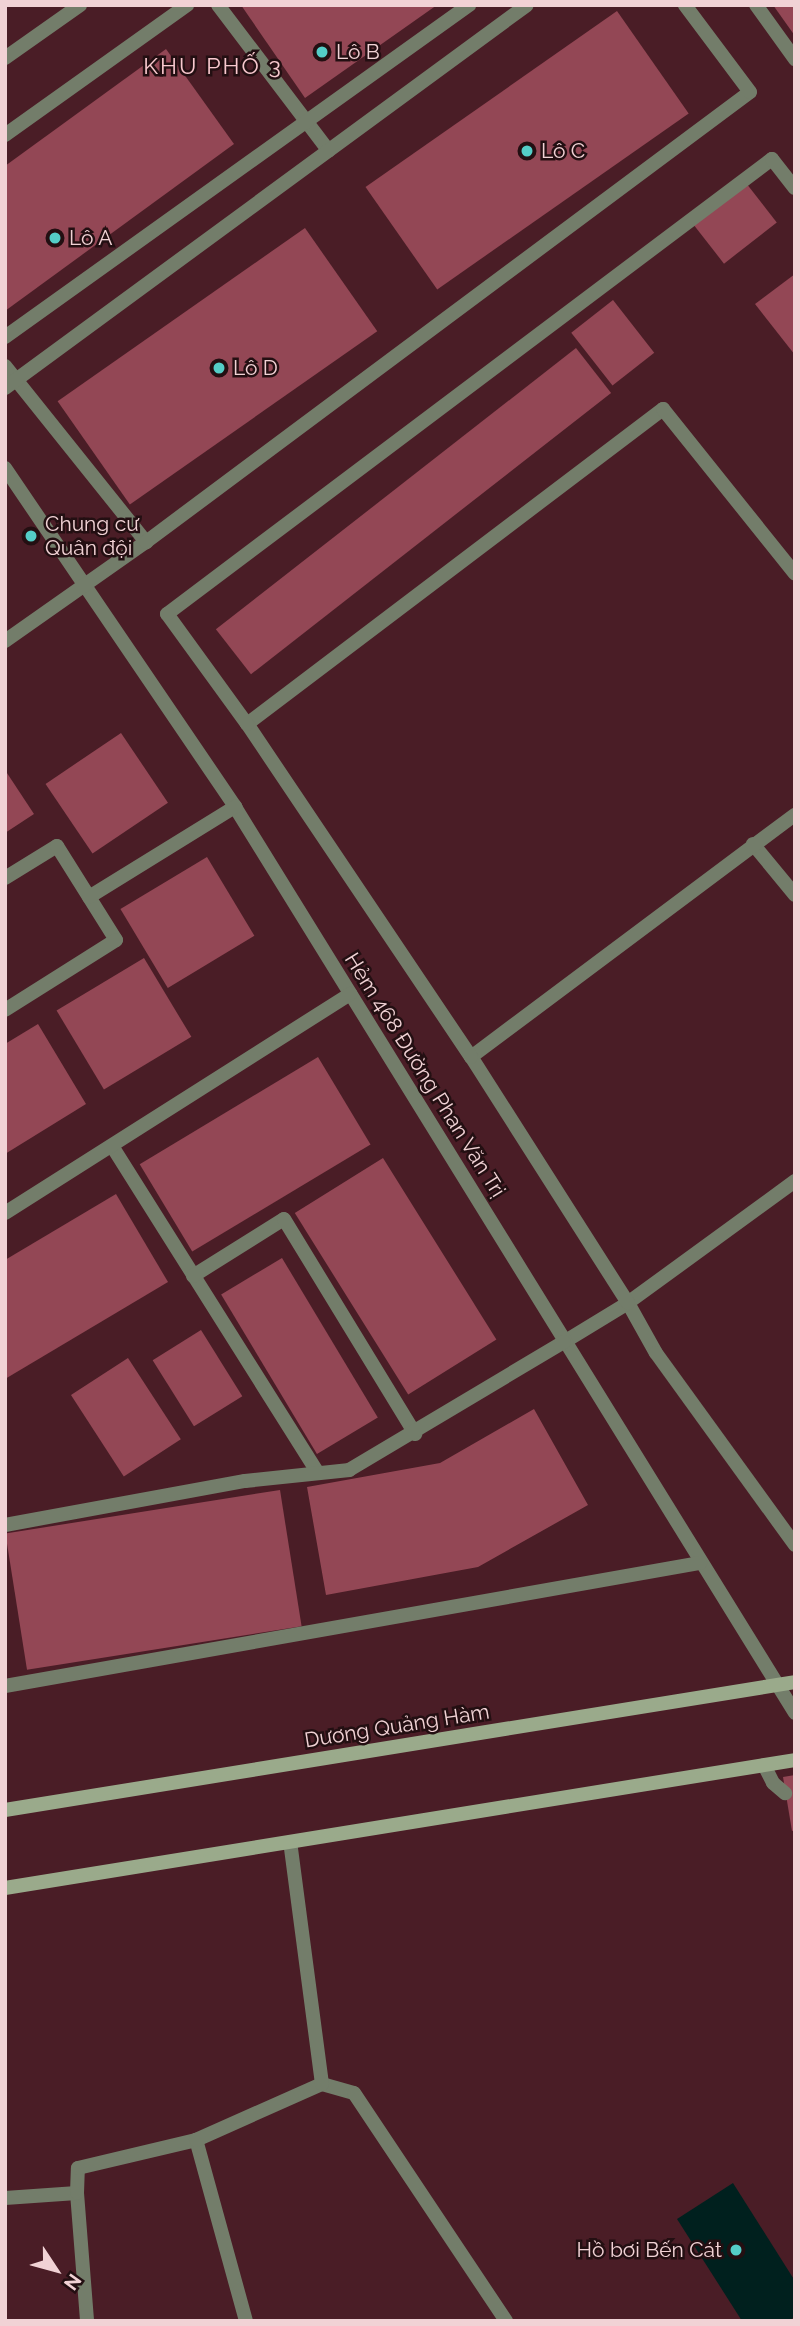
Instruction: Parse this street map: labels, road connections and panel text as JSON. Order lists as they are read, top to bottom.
{
  "streets": {
    "street": ["Hẻm 468 Đường Phan Văn Trị", "Dương Quảng Hàm"]
  },
  "crossings": [
    ["Hẻm 468 Đường Phan Văn Trị", "Dương Quảng Hàm"]
  ],
  "districts": ["KHU PHỐ 3"],
  "places": [
    "Lô B",
    "Lô C",
    "Lô A",
    "Lô D",
    "Chung cư Quân đội",
    "Hồ bơi Bến Cát"
  ],
  "north": "bottom right"
}
